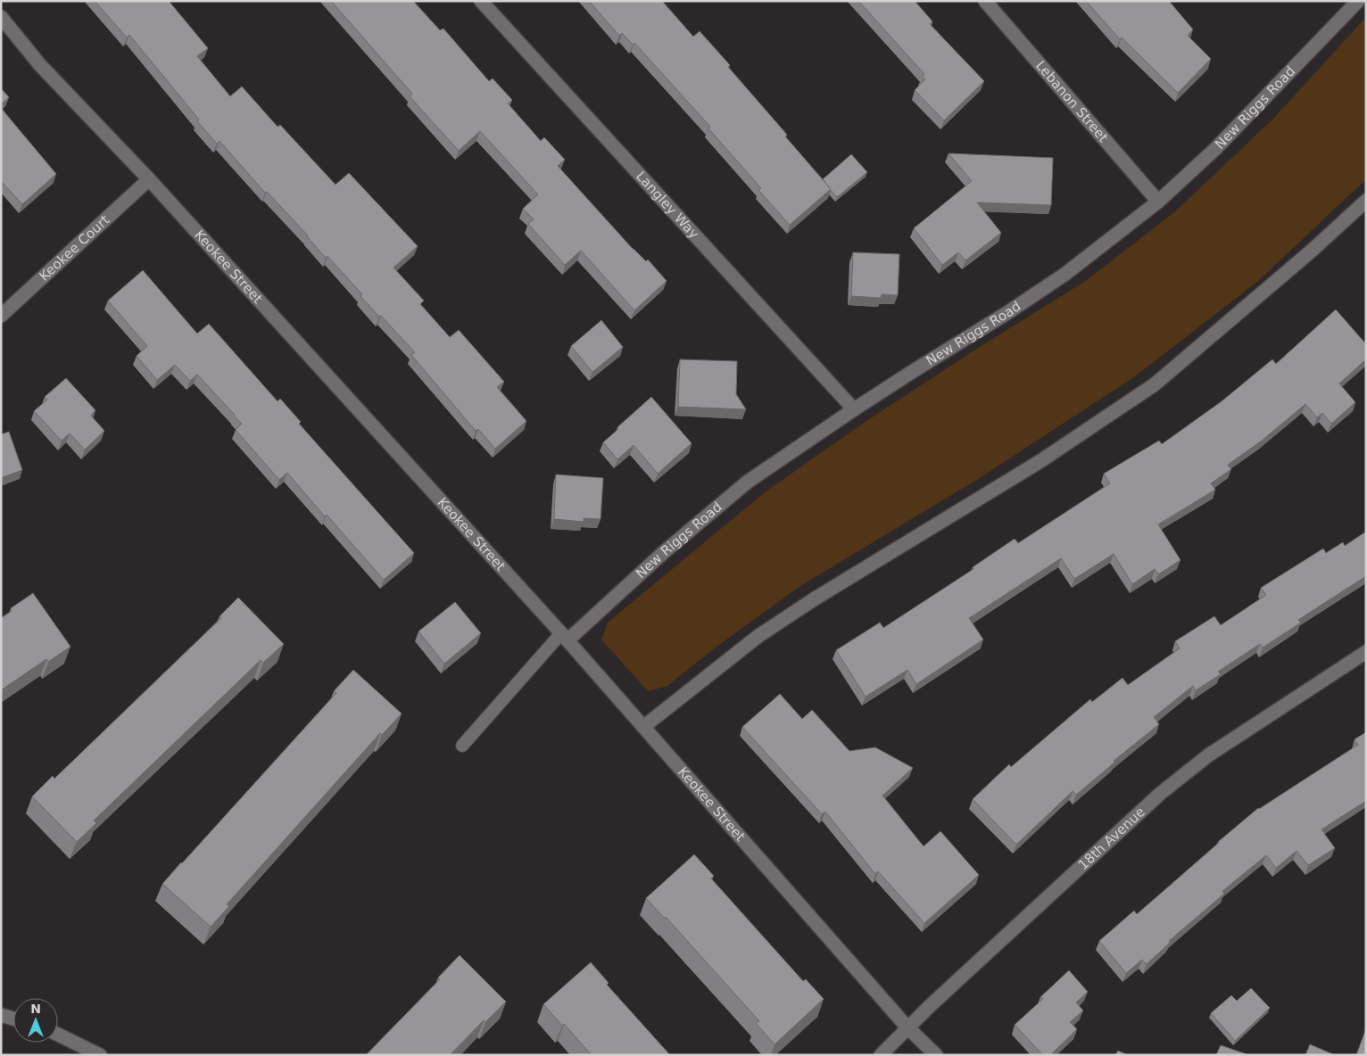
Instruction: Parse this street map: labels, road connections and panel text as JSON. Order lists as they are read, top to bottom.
{
  "streets": {
    "street": [
      "Lebanon Street",
      "New Riggs Road",
      "Langley Way",
      "Keokee Court",
      "Keokee Street",
      "18th Avenue"
    ]
  },
  "crossings": [
    ["Lebanon Street", "New Riggs Road"],
    ["New Riggs Road", "Langley Way"],
    ["New Riggs Road", "Keokee Street"],
    ["Keokee Court", "Keokee Street"],
    ["Keokee Street", "18th Avenue"]
  ],
  "north": "top"
}
